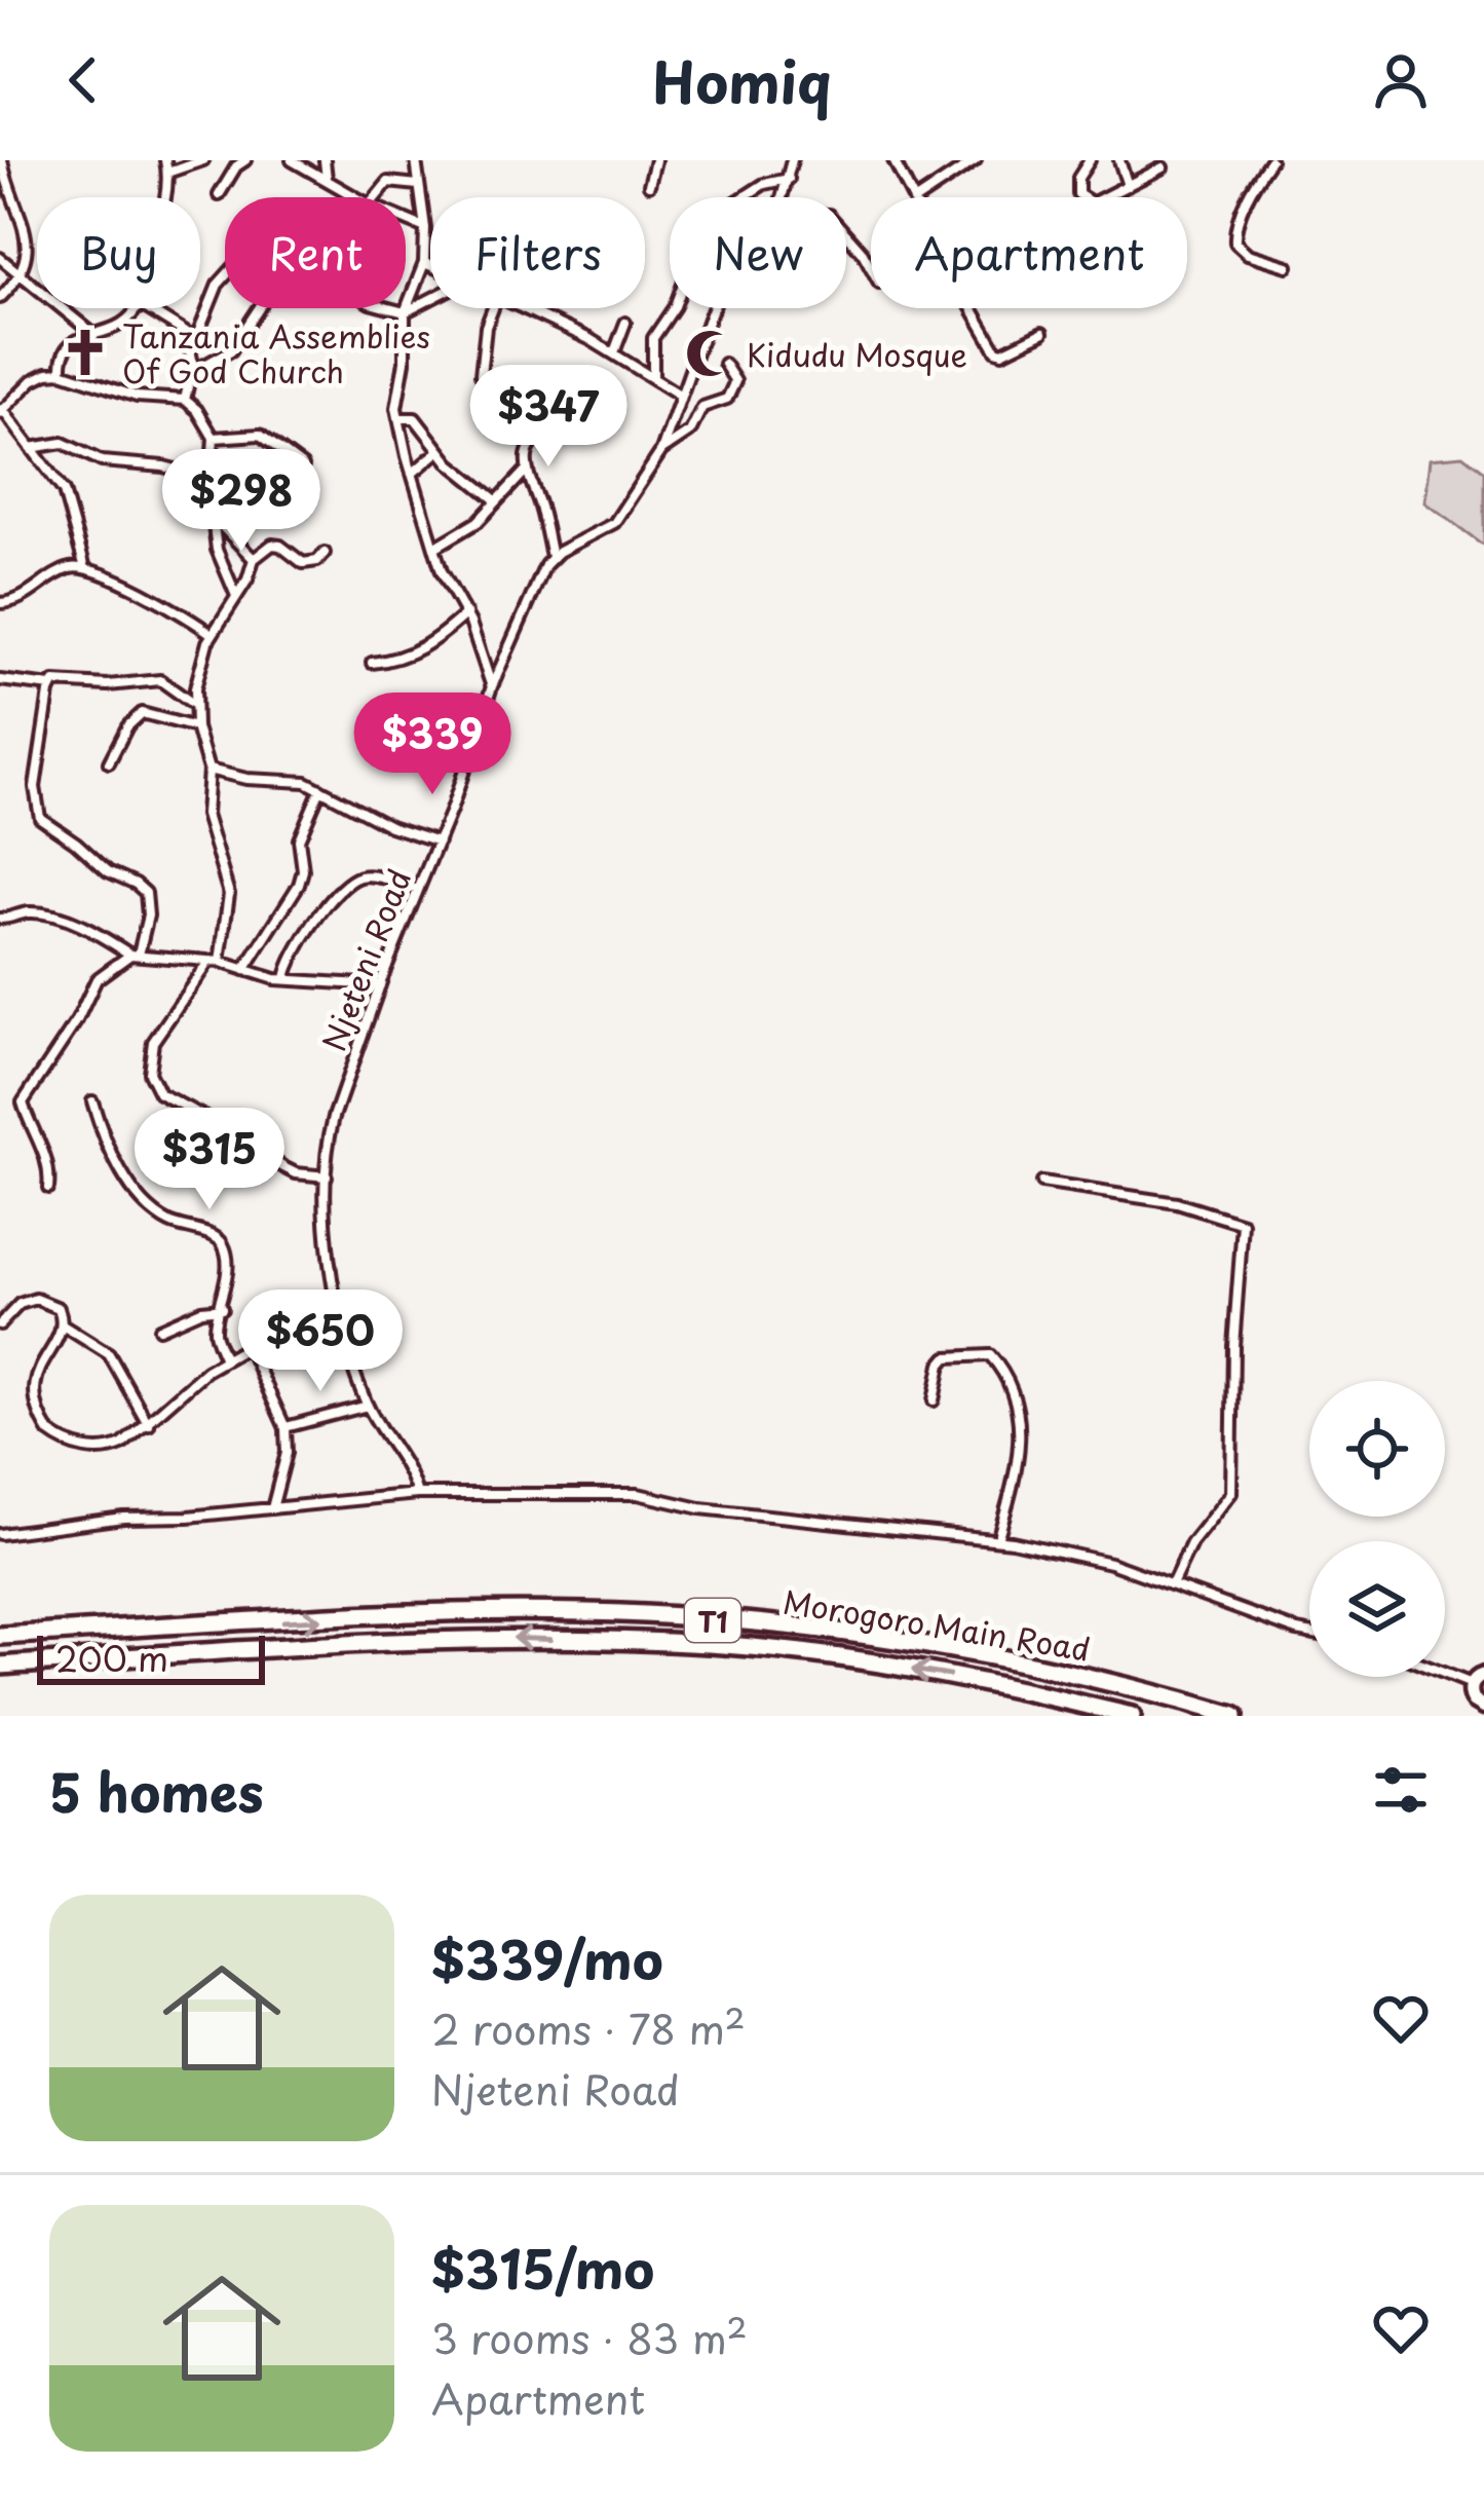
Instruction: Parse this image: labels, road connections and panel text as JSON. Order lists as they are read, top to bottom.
{
  "streets": {
    "highway": ["T1", "Morogoro Main Road"],
    "street": ["Njeteni Road"]
  },
  "places": {
    "church": ["Tanzania Assemblies Of God Church"],
    "mosque": ["Kidudu Mosque"]
  },
  "scale_bar": "200 m",
  "page": {
    "header": "Homiq",
    "chip": [
      "Buy",
      "Rent",
      "Filters",
      "New",
      "Apartment"
    ],
    "price": [
      "$347",
      "$298",
      "$339",
      "$315",
      "$650"
    ],
    "scale": "200 m",
    "heading": "5 homes",
    "list": [
      {
        "name": "$339/mo",
        "note": "2 rooms · 78 m² · Njeteni Road"
      },
      {
        "name": "$315/mo",
        "note": "3 rooms · 83 m² · Apartment"
      }
    ]
  }
}
